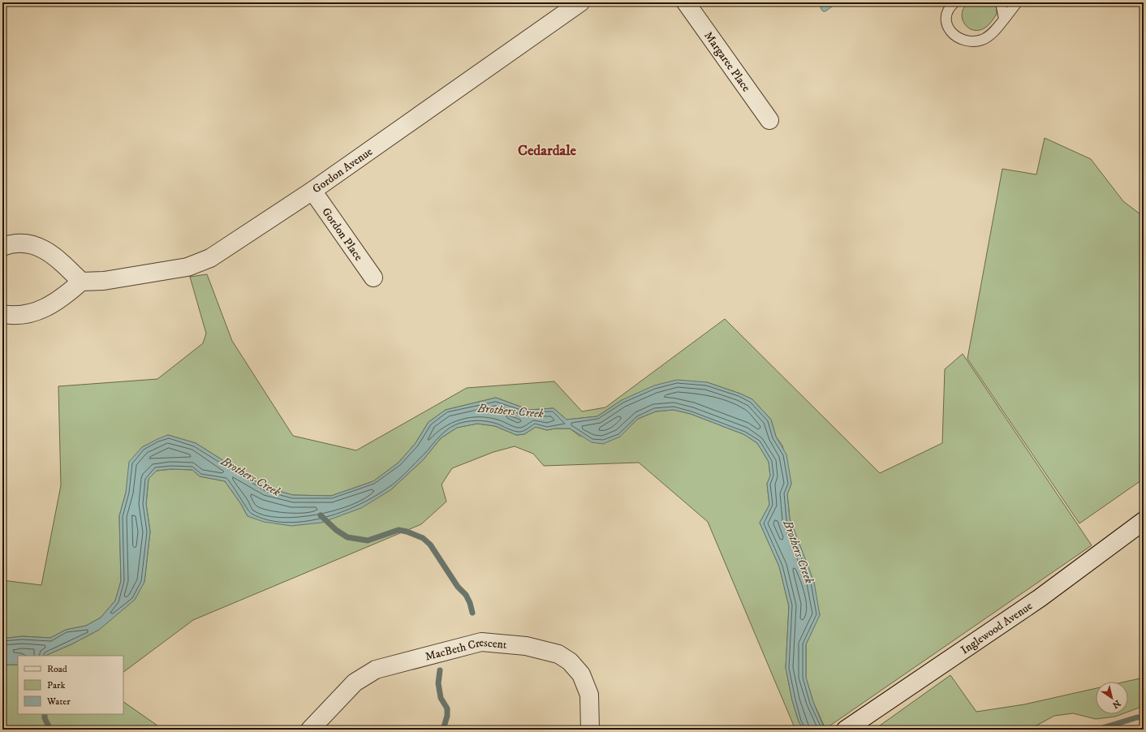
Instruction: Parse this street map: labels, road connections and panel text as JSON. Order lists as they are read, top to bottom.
{
  "streets": {
    "street": [
      "Margaree Place",
      "Gordon Avenue",
      "Gordon Place",
      "Inglewood Avenue",
      "MacBeth Crescent"
    ]
  },
  "crossings": [
    ["Gordon Avenue", "Gordon Place"]
  ],
  "districts": ["Cedardale"],
  "water": ["Brothers Creek"],
  "legend": ["Road", "Park", "Water"],
  "north": "bottom right"
}
